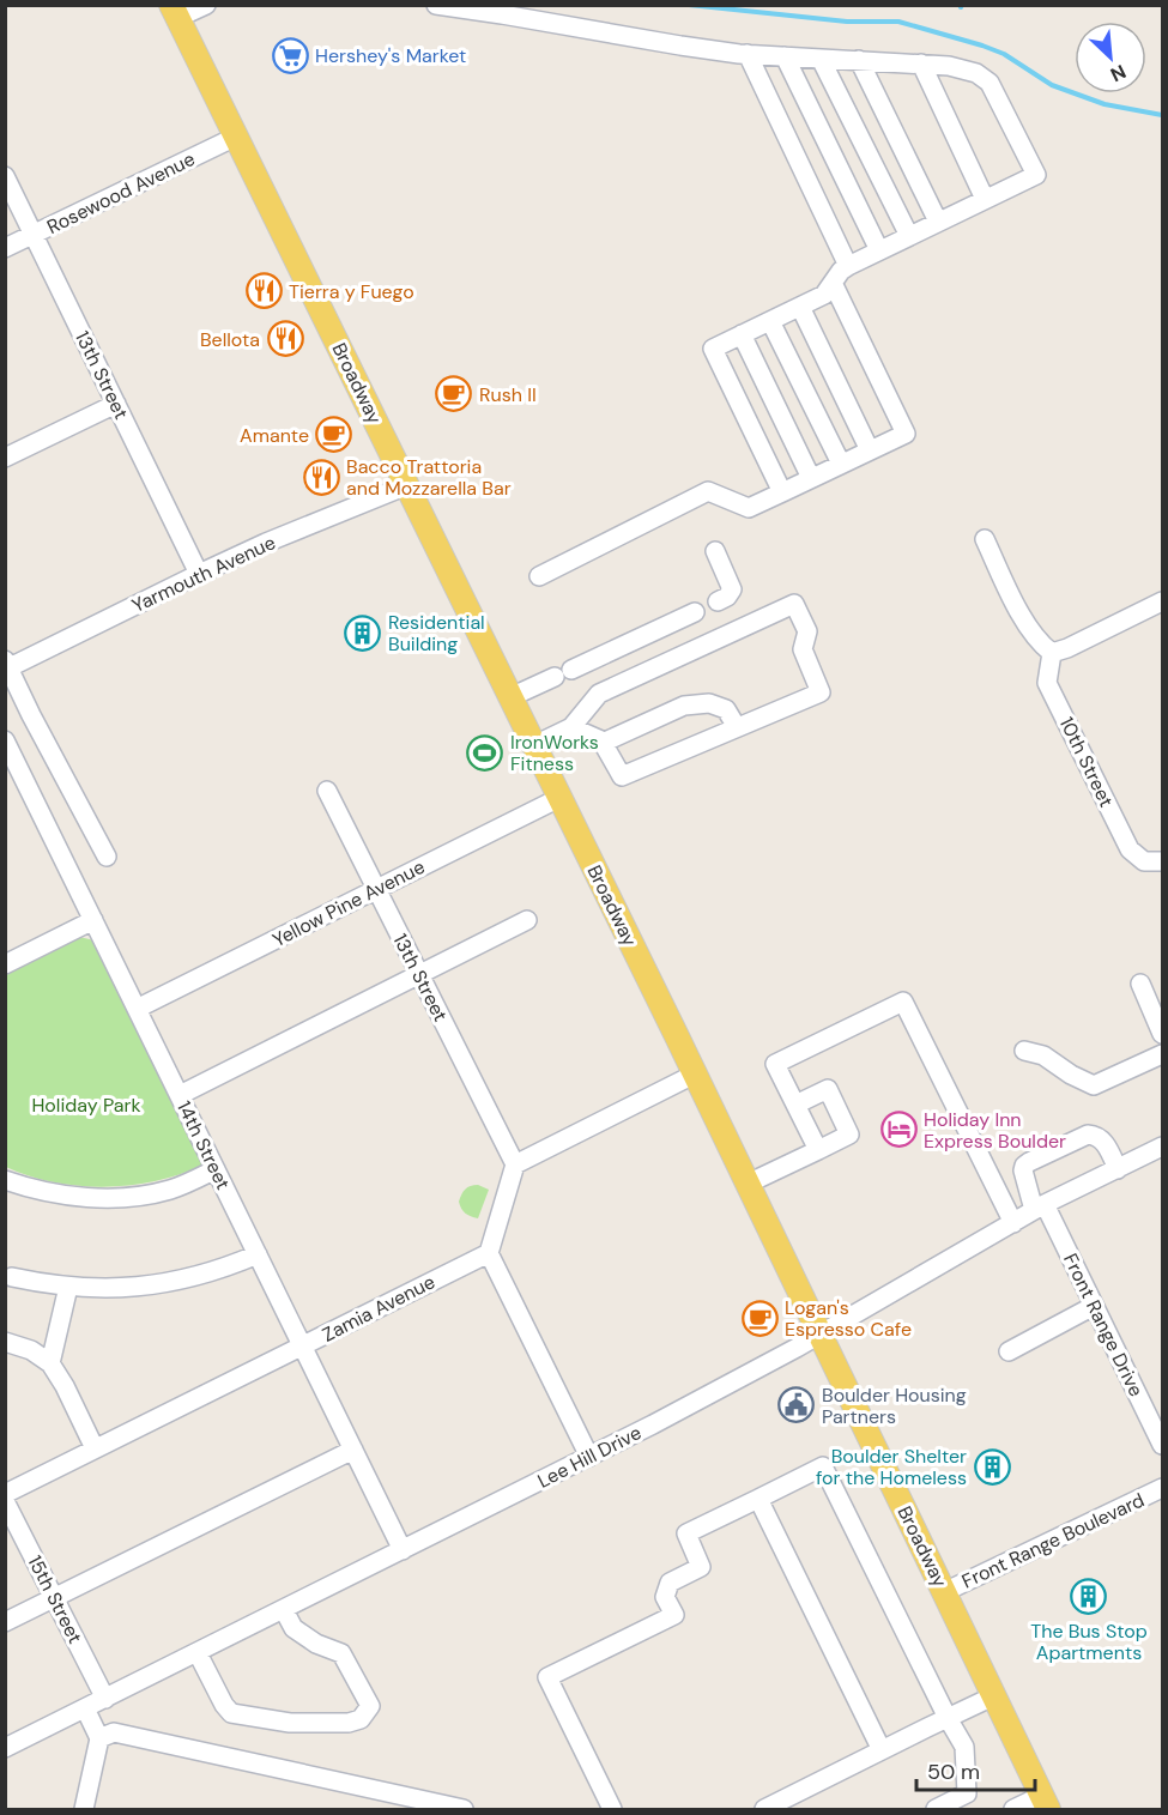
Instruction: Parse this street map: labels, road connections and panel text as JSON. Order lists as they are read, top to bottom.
{
  "streets": {
    "main road": ["Broadway"],
    "street": [
      "Rosewood Avenue",
      "13th Street",
      "Yarmouth Avenue",
      "10th Street",
      "Yellow Pine Avenue",
      "14th Street",
      "Zamia Avenue",
      "Front Range Drive",
      "Lee Hill Drive",
      "Front Range Boulevard",
      "15th Street"
    ]
  },
  "crossings": [
    ["Rosewood Avenue", "13th Street"],
    ["Rosewood Avenue", "Broadway"],
    ["13th Street", "Yarmouth Avenue"],
    ["13th Street", "Yellow Pine Avenue"],
    ["Broadway", "Yarmouth Avenue"],
    ["Broadway", "Yellow Pine Avenue"],
    ["Broadway", "Lee Hill Drive"],
    ["Broadway", "Front Range Boulevard"],
    ["Yellow Pine Avenue", "14th Street"],
    ["14th Street", "Zamia Avenue"],
    ["14th Street", "Lee Hill Drive"],
    ["Front Range Drive", "Lee Hill Drive"],
    ["Lee Hill Drive", "15th Street"]
  ],
  "parks": ["Holiday Park"],
  "places": {
    "supermarket": ["Hershey's Market"],
    "restaurant": ["Tierra y Fuego", "Bellota", "Bacco Trattoria and Mozzarella Bar"],
    "cafe": ["Rush II", "Amante", "Logan's Espresso Cafe"],
    "building": ["Residential Building", "Boulder Shelter for the Homeless", "The Bus Stop Apartments"],
    "sports": ["IronWorks Fitness"],
    "hotel": ["Holiday Inn Express Boulder"],
    "public building": ["Boulder Housing Partners"]
  },
  "scale_bar": "50 m",
  "north": "bottom right"
}
